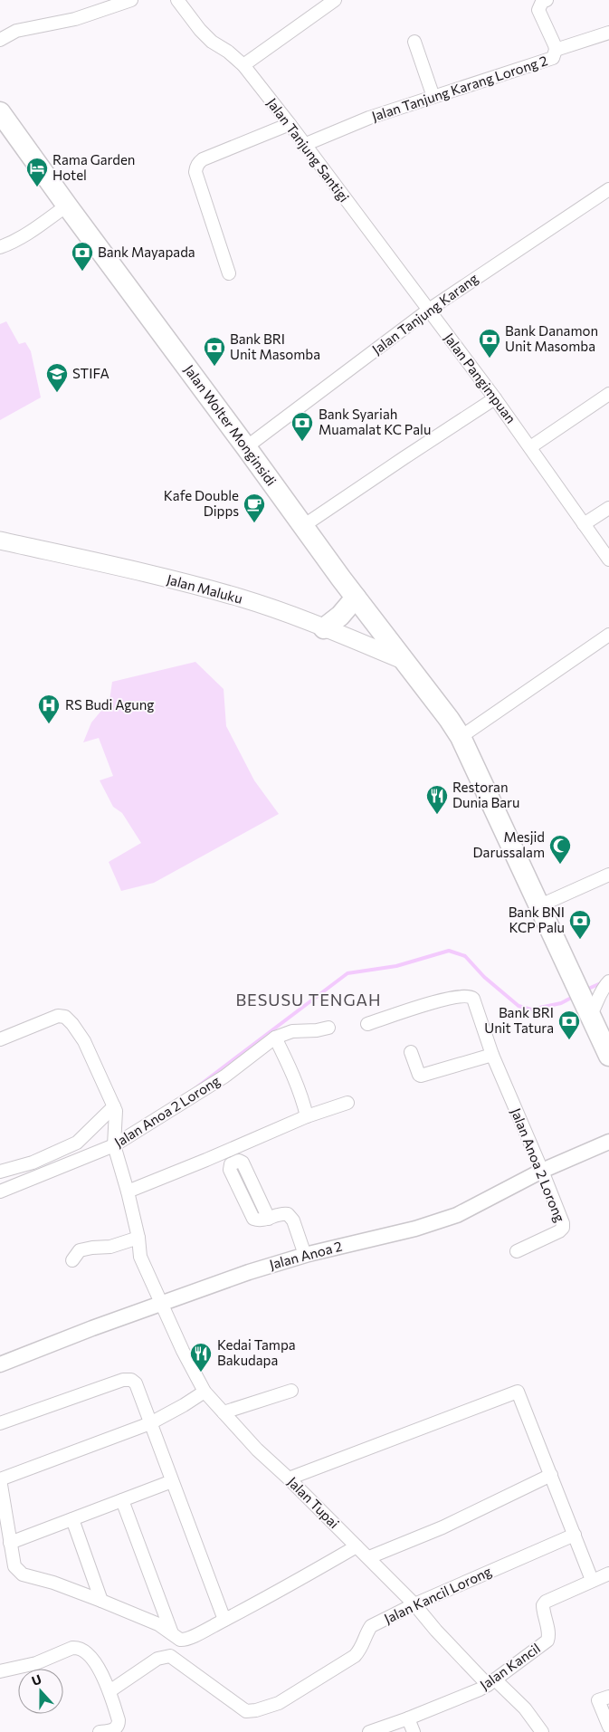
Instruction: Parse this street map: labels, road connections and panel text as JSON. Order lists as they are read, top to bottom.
{
  "streets": {
    "highway": ["Jalan Wolter Monginsidi"],
    "main road": ["Jalan Maluku"],
    "street": [
      "Jalan Tanjung Karang Lorong 2",
      "Jalan Tanjung Santigi",
      "Jalan Tanjung Karang",
      "Jalan Pangimpuan",
      "Jalan Anoa 2 Lorong",
      "Jalan Anoa 2",
      "Jalan Tupai",
      "Jalan Kancil Lorong",
      "Jalan Kancil"
    ]
  },
  "crossings": [
    ["Jalan Tanjung Karang Lorong 2", "Jalan Tanjung Santigi"],
    ["Jalan Tanjung Santigi", "Jalan Tanjung Karang"],
    ["Jalan Tanjung Santigi", "Jalan Pangimpuan"],
    ["Jalan Tanjung Karang", "Jalan Pangimpuan"],
    ["Jalan Tanjung Karang", "Jalan Wolter Monginsidi"],
    ["Jalan Wolter Monginsidi", "Jalan Maluku"],
    ["Jalan Anoa 2 Lorong", "Jalan Anoa 2"],
    ["Jalan Anoa 2 Lorong", "Jalan Tupai"],
    ["Jalan Anoa 2", "Jalan Tupai"],
    ["Jalan Tupai", "Jalan Kancil Lorong"],
    ["Jalan Tupai", "Jalan Kancil"]
  ],
  "districts": ["BESUSU TENGAH"],
  "places": {
    "hotel": ["Rama Garden Hotel"],
    "bank": [
      "Bank Mayapada",
      "Bank Danamon Unit Masomba",
      "Bank BRI Unit Masomba",
      "Bank Syariah Muamalat KC Palu",
      "Bank BNI KCP Palu",
      "Bank BRI Unit Tatura"
    ],
    "school or university": ["STIFA"],
    "cafe": ["Kafe Double Dipps"],
    "hospital": ["RS Budi Agung"],
    "restaurant": ["Restoran Dunia Baru", "Kedai Tampa Bakudapa"],
    "mosque": ["Mesjid Darussalam"]
  },
  "north": "top"
}
